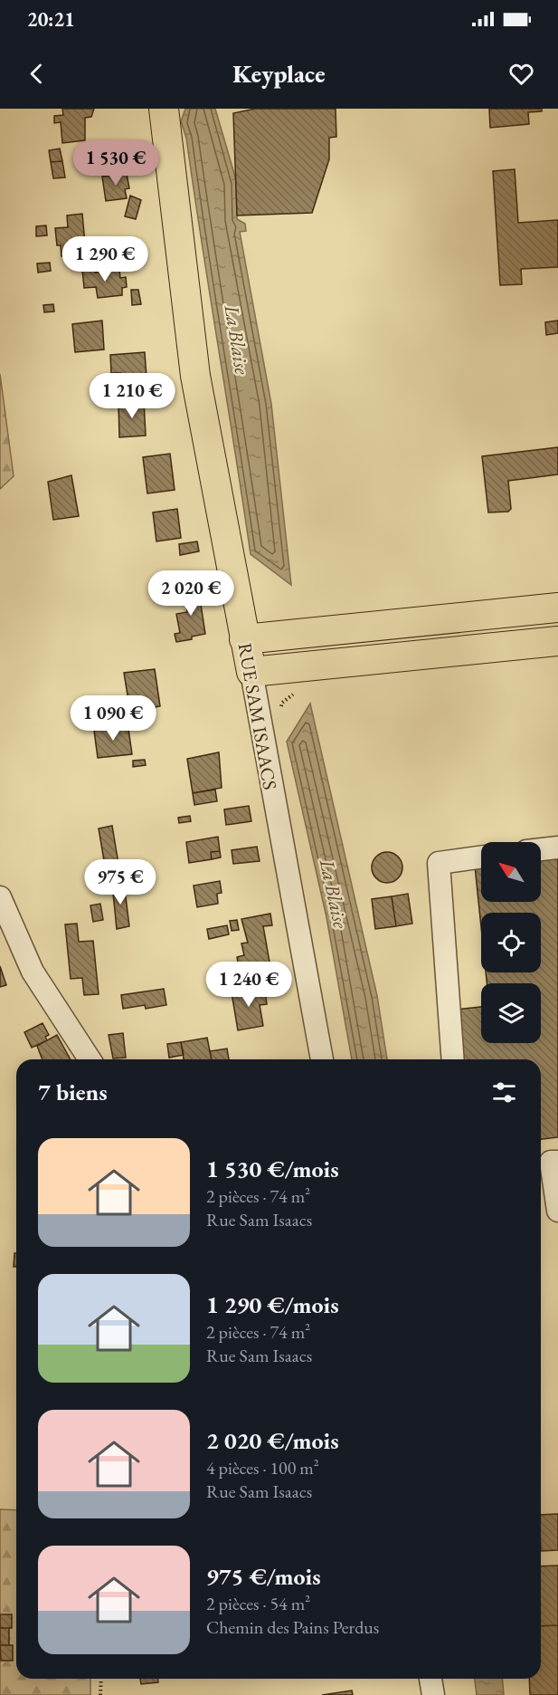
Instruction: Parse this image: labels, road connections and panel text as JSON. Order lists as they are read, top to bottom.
{
  "streets": {
    "main road": ["RUE SAM ISAACS"]
  },
  "water": ["La Blaise"],
  "north": "top left",
  "page": {
    "status": "20:21",
    "header": "Keyplace",
    "price": [
      "1 530 €",
      "1 290 €",
      "1 210 €",
      "2 020 €",
      "1 090 €",
      "975 €",
      "1 240 €"
    ],
    "heading": "7 biens",
    "list": [
      {
        "name": "1 530 €/mois",
        "note": "2 pièces · 74 m² · Rue Sam Isaacs"
      },
      {
        "name": "1 290 €/mois",
        "note": "2 pièces · 74 m² · Rue Sam Isaacs"
      },
      {
        "name": "2 020 €/mois",
        "note": "4 pièces · 100 m² · Rue Sam Isaacs"
      },
      {
        "name": "975 €/mois",
        "note": "2 pièces · 54 m² · Chemin des Pains Perdus"
      }
    ]
  }
}
